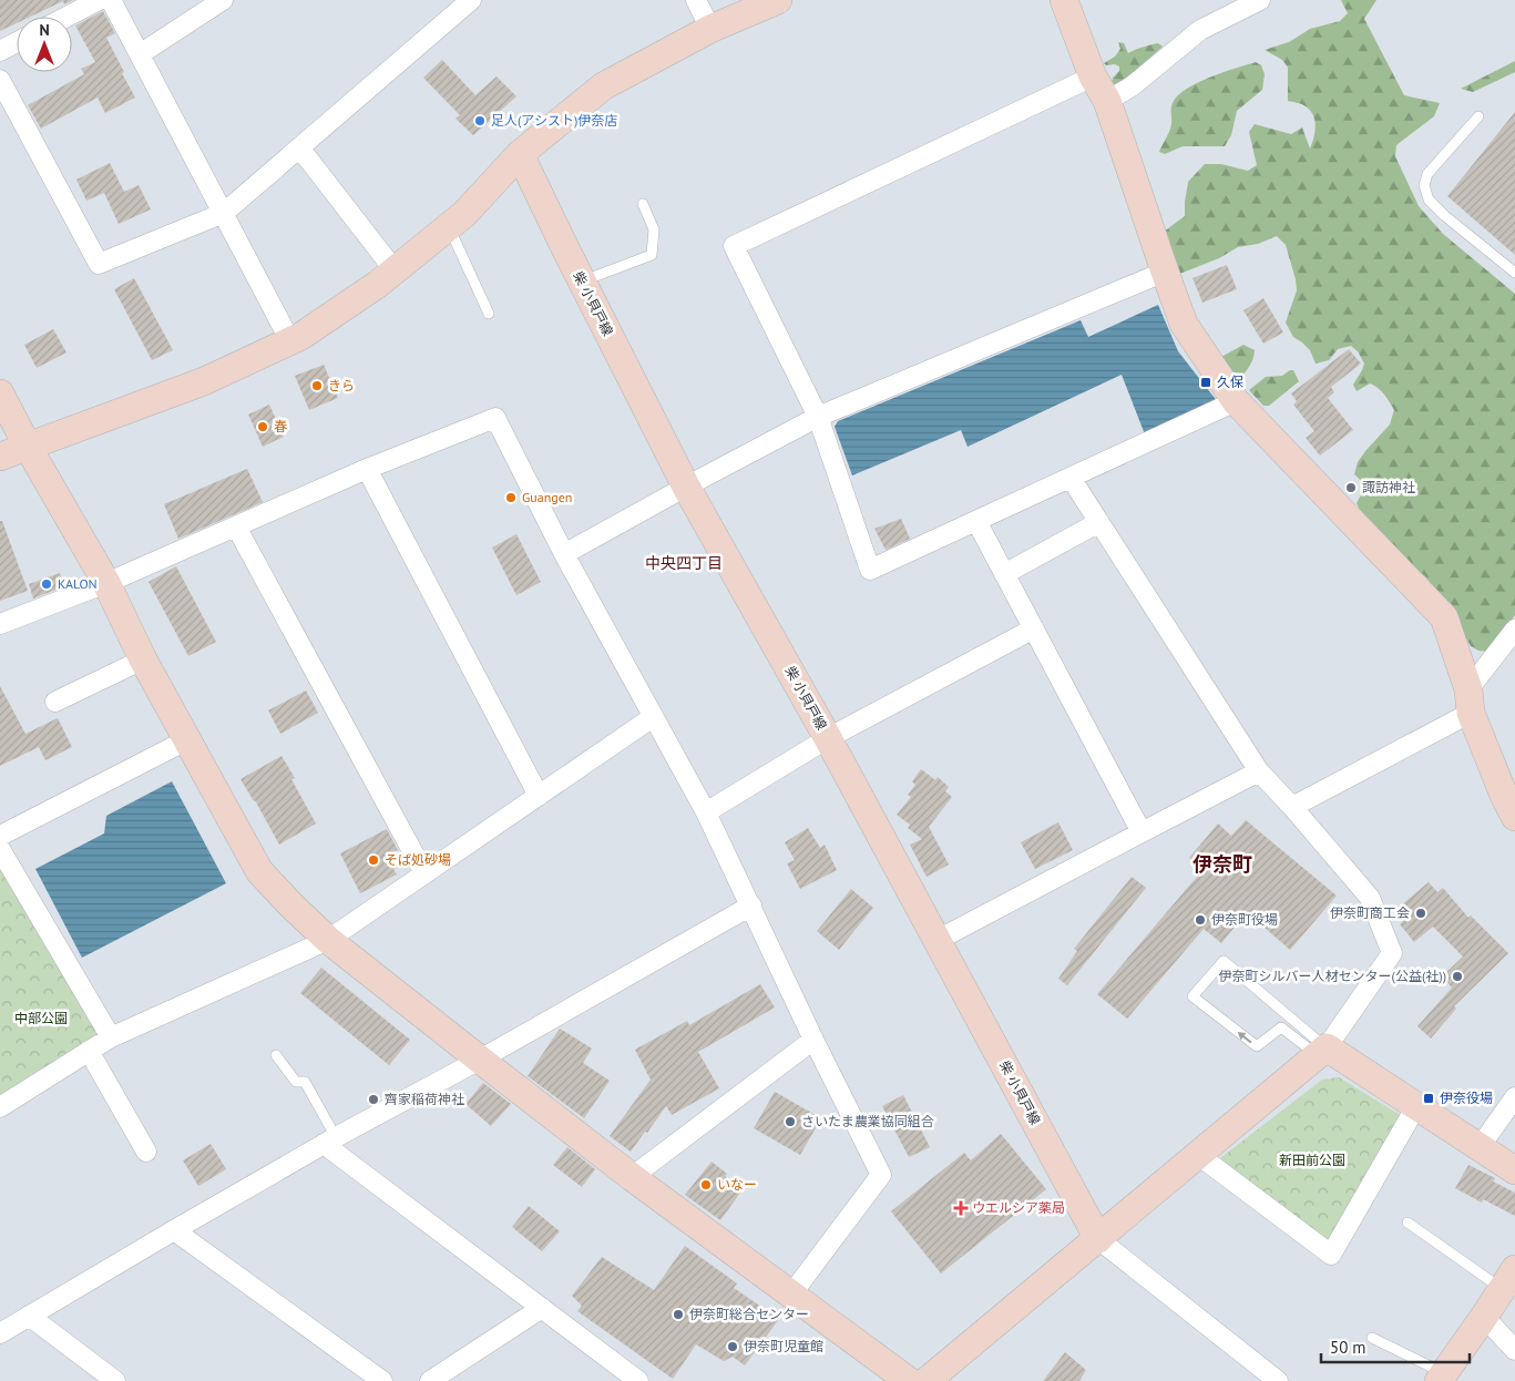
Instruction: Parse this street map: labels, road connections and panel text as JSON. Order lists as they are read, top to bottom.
{
  "streets": {
    "street": ["柴 小貝戸線"]
  },
  "districts": ["中央四丁目", "伊奈町"],
  "parks": ["中部公園", "新田前公園"],
  "places": {
    "other": [
      "足人(アシスト)伊奈店",
      "きら",
      "春",
      "諏訪神社",
      "Guangen",
      "KALON",
      "そば処砂場",
      "伊奈町商工会",
      "伊奈町役場",
      "伊奈町シルバー人材センター(公益(社))",
      "齊家稲荷神社",
      "さいたま農業協同組合",
      "いなー",
      "伊奈町総合センター",
      "伊奈町児童館"
    ],
    "transit": ["久保", "伊奈役場"],
    "health": ["ウエルシア薬局"]
  },
  "scale_bar": "50 m",
  "north": "top"
}
